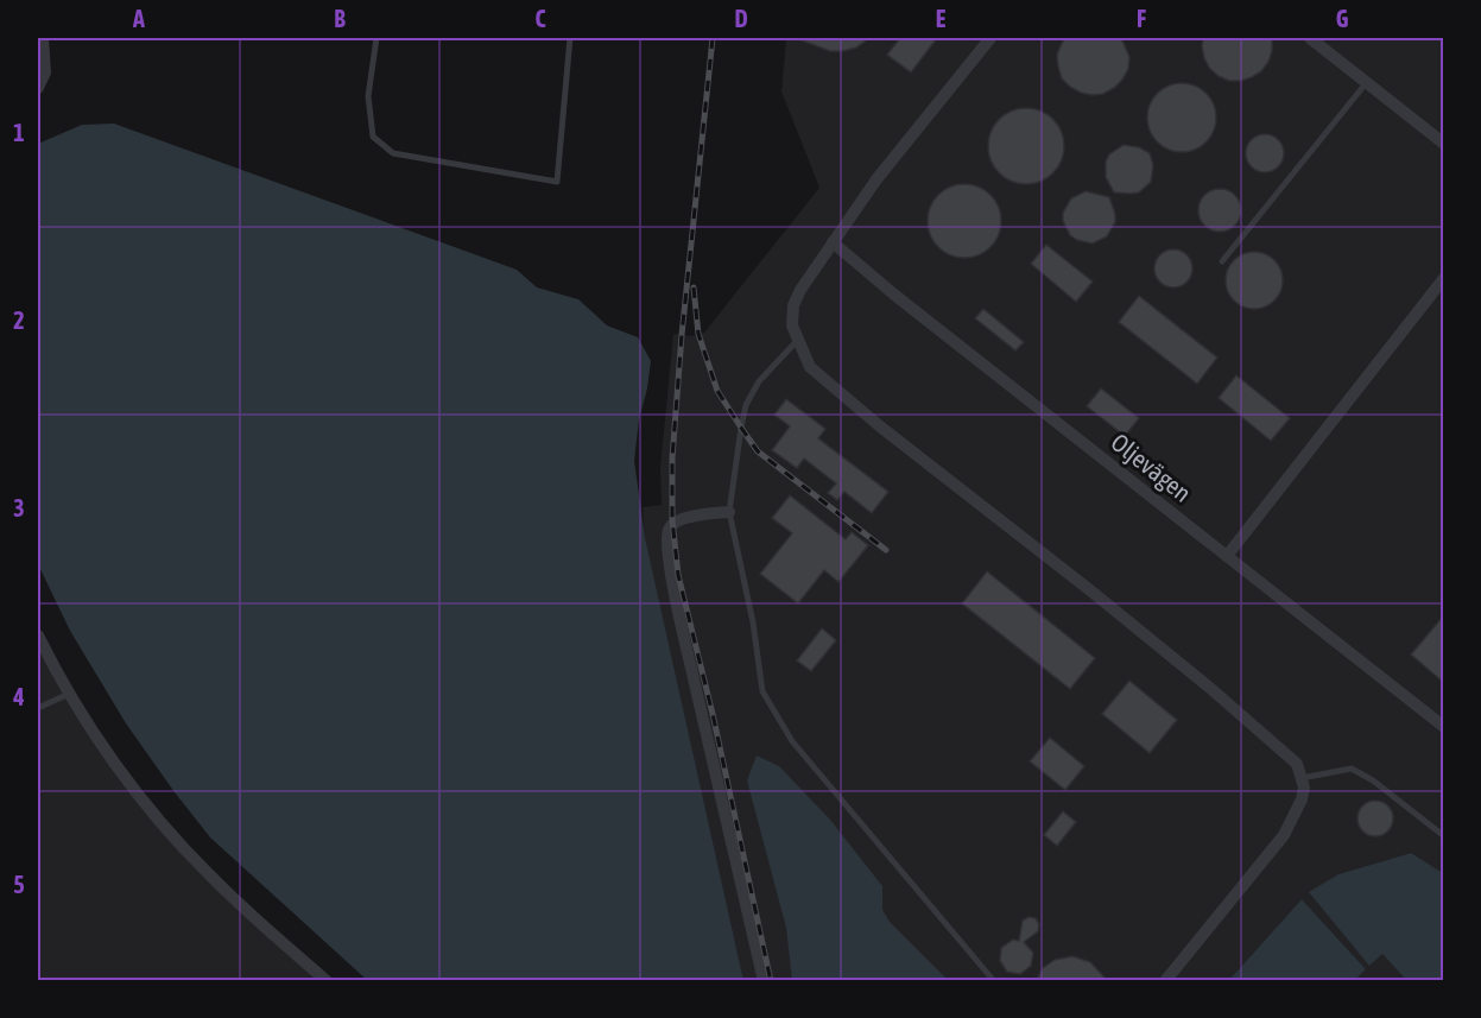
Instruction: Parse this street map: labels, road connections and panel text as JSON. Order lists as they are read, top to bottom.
{
  "streets": {
    "street": ["Oljevägen"]
  },
  "grid": {
    "columns": [
      "A",
      "B",
      "C",
      "D",
      "E",
      "F",
      "G"
    ],
    "rows": [
      "1",
      "2",
      "3",
      "4",
      "5"
    ]
  }
}
